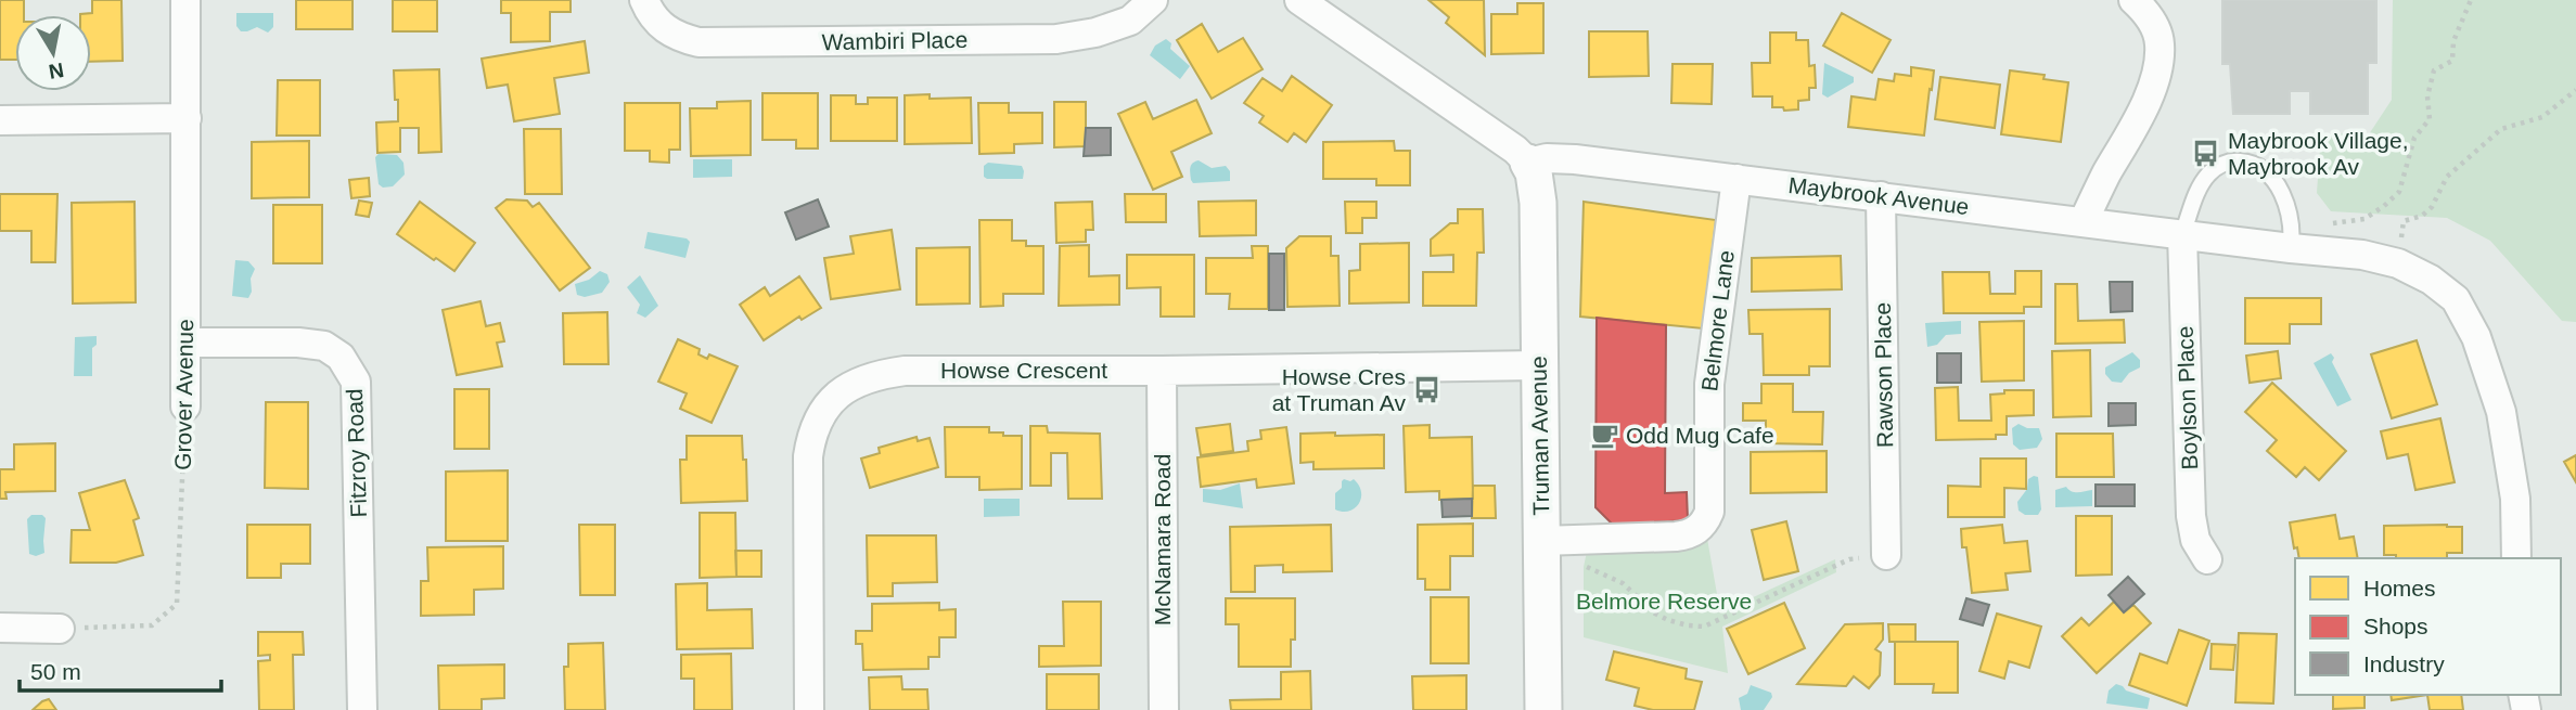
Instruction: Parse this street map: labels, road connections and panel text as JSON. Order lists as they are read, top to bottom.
{
  "streets": {
    "street": [
      "Wambiri Place",
      "Maybrook Avenue",
      "Belmore Lane",
      "Howse Crescent",
      "Rawson Place",
      "Grover Avenue",
      "Boylson Place",
      "Truman Avenue",
      "Fitzroy Road",
      "McNamara Road"
    ]
  },
  "crossings": [
    ["Maybrook Avenue", "Belmore Lane"],
    ["Maybrook Avenue", "Rawson Place"],
    ["Maybrook Avenue", "Boylson Place"],
    ["Maybrook Avenue", "Truman Avenue"],
    ["Belmore Lane", "Truman Avenue"],
    ["Howse Crescent", "Truman Avenue"],
    ["Howse Crescent", "McNamara Road"],
    ["Grover Avenue", "Fitzroy Road"]
  ],
  "parks": ["Belmore Reserve"],
  "places": {
    "bus stop": ["Maybrook Village, Maybrook Av", "Howse Cres at Truman Av"],
    "cafe": ["Odd Mug Cafe"]
  },
  "legend": ["Homes", "Shops", "Industry"],
  "scale_bar": "50 m",
  "north": "bottom"
}
